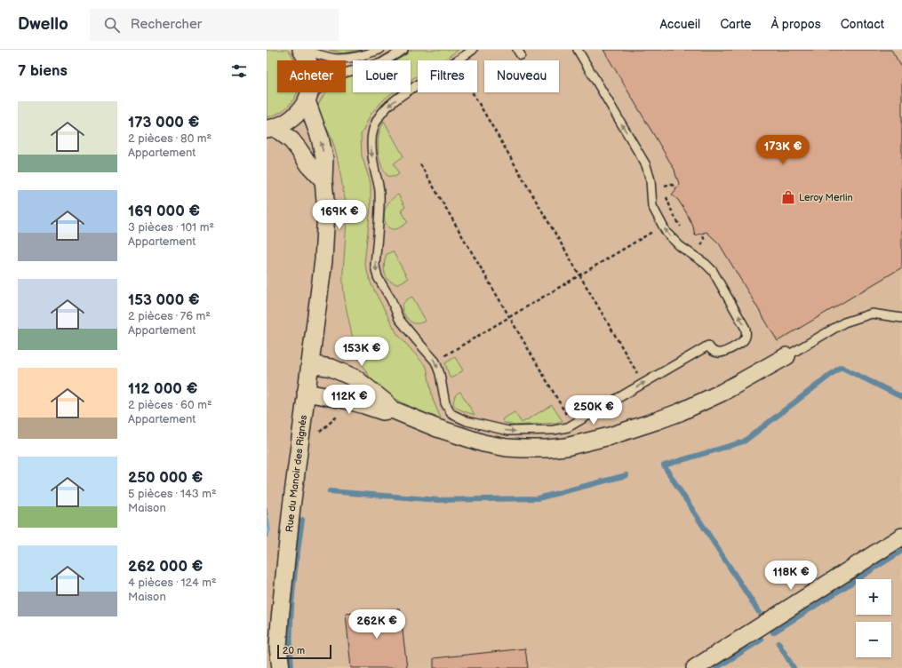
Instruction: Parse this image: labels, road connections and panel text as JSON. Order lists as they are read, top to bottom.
{
  "streets": {
    "street": ["Rue du Manoir des Rignés"]
  },
  "places": {
    "shop": ["Leroy Merlin"]
  },
  "scale_bar": "20 m",
  "page": {
    "header": "Dwello",
    "search": "Rechercher",
    "nav": [
      "Accueil",
      "Carte",
      "À propos",
      "Contact"
    ],
    "heading": "7 biens",
    "chip": [
      "Acheter",
      "Louer",
      "Filtres",
      "Nouveau"
    ],
    "list": [
      {
        "name": "173 000 €",
        "note": "2 pièces · 80 m² · Appartement"
      },
      {
        "name": "169 000 €",
        "note": "3 pièces · 101 m² · Appartement"
      },
      {
        "name": "153 000 €",
        "note": "2 pièces · 76 m² · Appartement"
      },
      {
        "name": "112 000 €",
        "note": "2 pièces · 60 m² · Appartement"
      },
      {
        "name": "250 000 €",
        "note": "5 pièces · 143 m² · Maison"
      },
      {
        "name": "262 000 €",
        "note": "4 pièces · 124 m² · Maison"
      }
    ],
    "price": [
      "173K €",
      "169K €",
      "153K €",
      "112K €",
      "250K €",
      "118K €",
      "262K €"
    ],
    "map_buttons": ["+", "−"],
    "scale": "20 m"
  }
}
